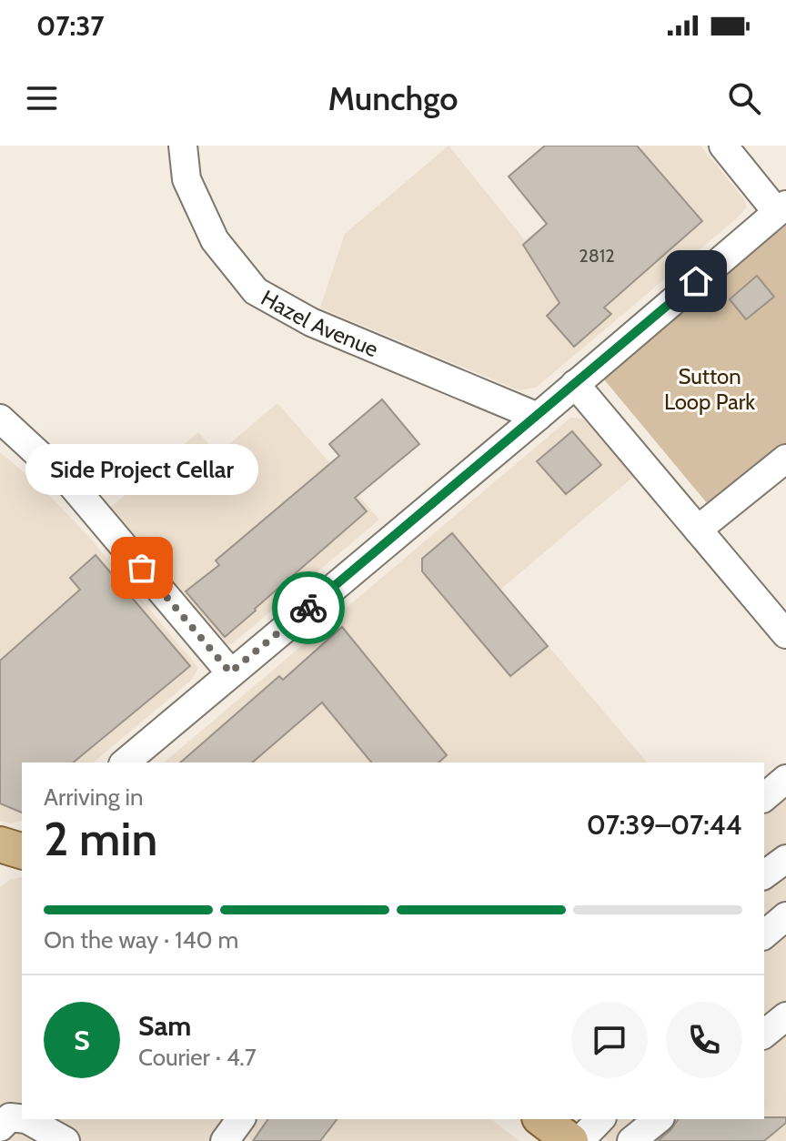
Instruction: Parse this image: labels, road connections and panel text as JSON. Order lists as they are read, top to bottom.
{
  "streets": {
    "street": ["Hazel Avenue"]
  },
  "parks": ["Sutton Loop Park"],
  "places": ["Side Project Cellar"],
  "house_numbers": ["2812"],
  "page": {
    "status": "07:37",
    "header": "Munchgo",
    "bubble": "Side Project Cellar",
    "heading": ["2 min", "Arriving in", "07:39–07:44"],
    "panel": ["Sam", "Courier · 4.7"],
    "bar": "On the way · 140 m",
    "round": "S"
  }
}
